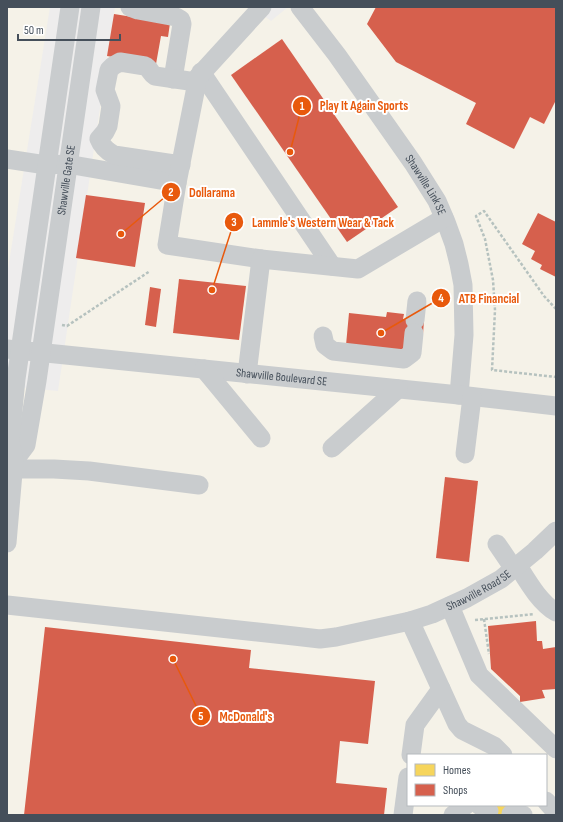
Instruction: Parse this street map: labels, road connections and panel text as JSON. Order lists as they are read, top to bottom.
{
  "streets": {
    "street": [
      "Shawville Gate SE",
      "Shawville Link SE",
      "Shawville Boulevard SE",
      "Shawville Road SE"
    ]
  },
  "crossings": [
    ["Shawville Gate SE", "Shawville Boulevard SE"],
    ["Shawville Link SE", "Shawville Boulevard SE"]
  ],
  "places": [
    "Play It Again Sports",
    "Dollarama",
    "Lammle's Western Wear & Tack",
    "ATB Financial",
    "McDonald's"
  ],
  "legend": ["Homes", "Shops"],
  "scale_bar": "50 m"
}
